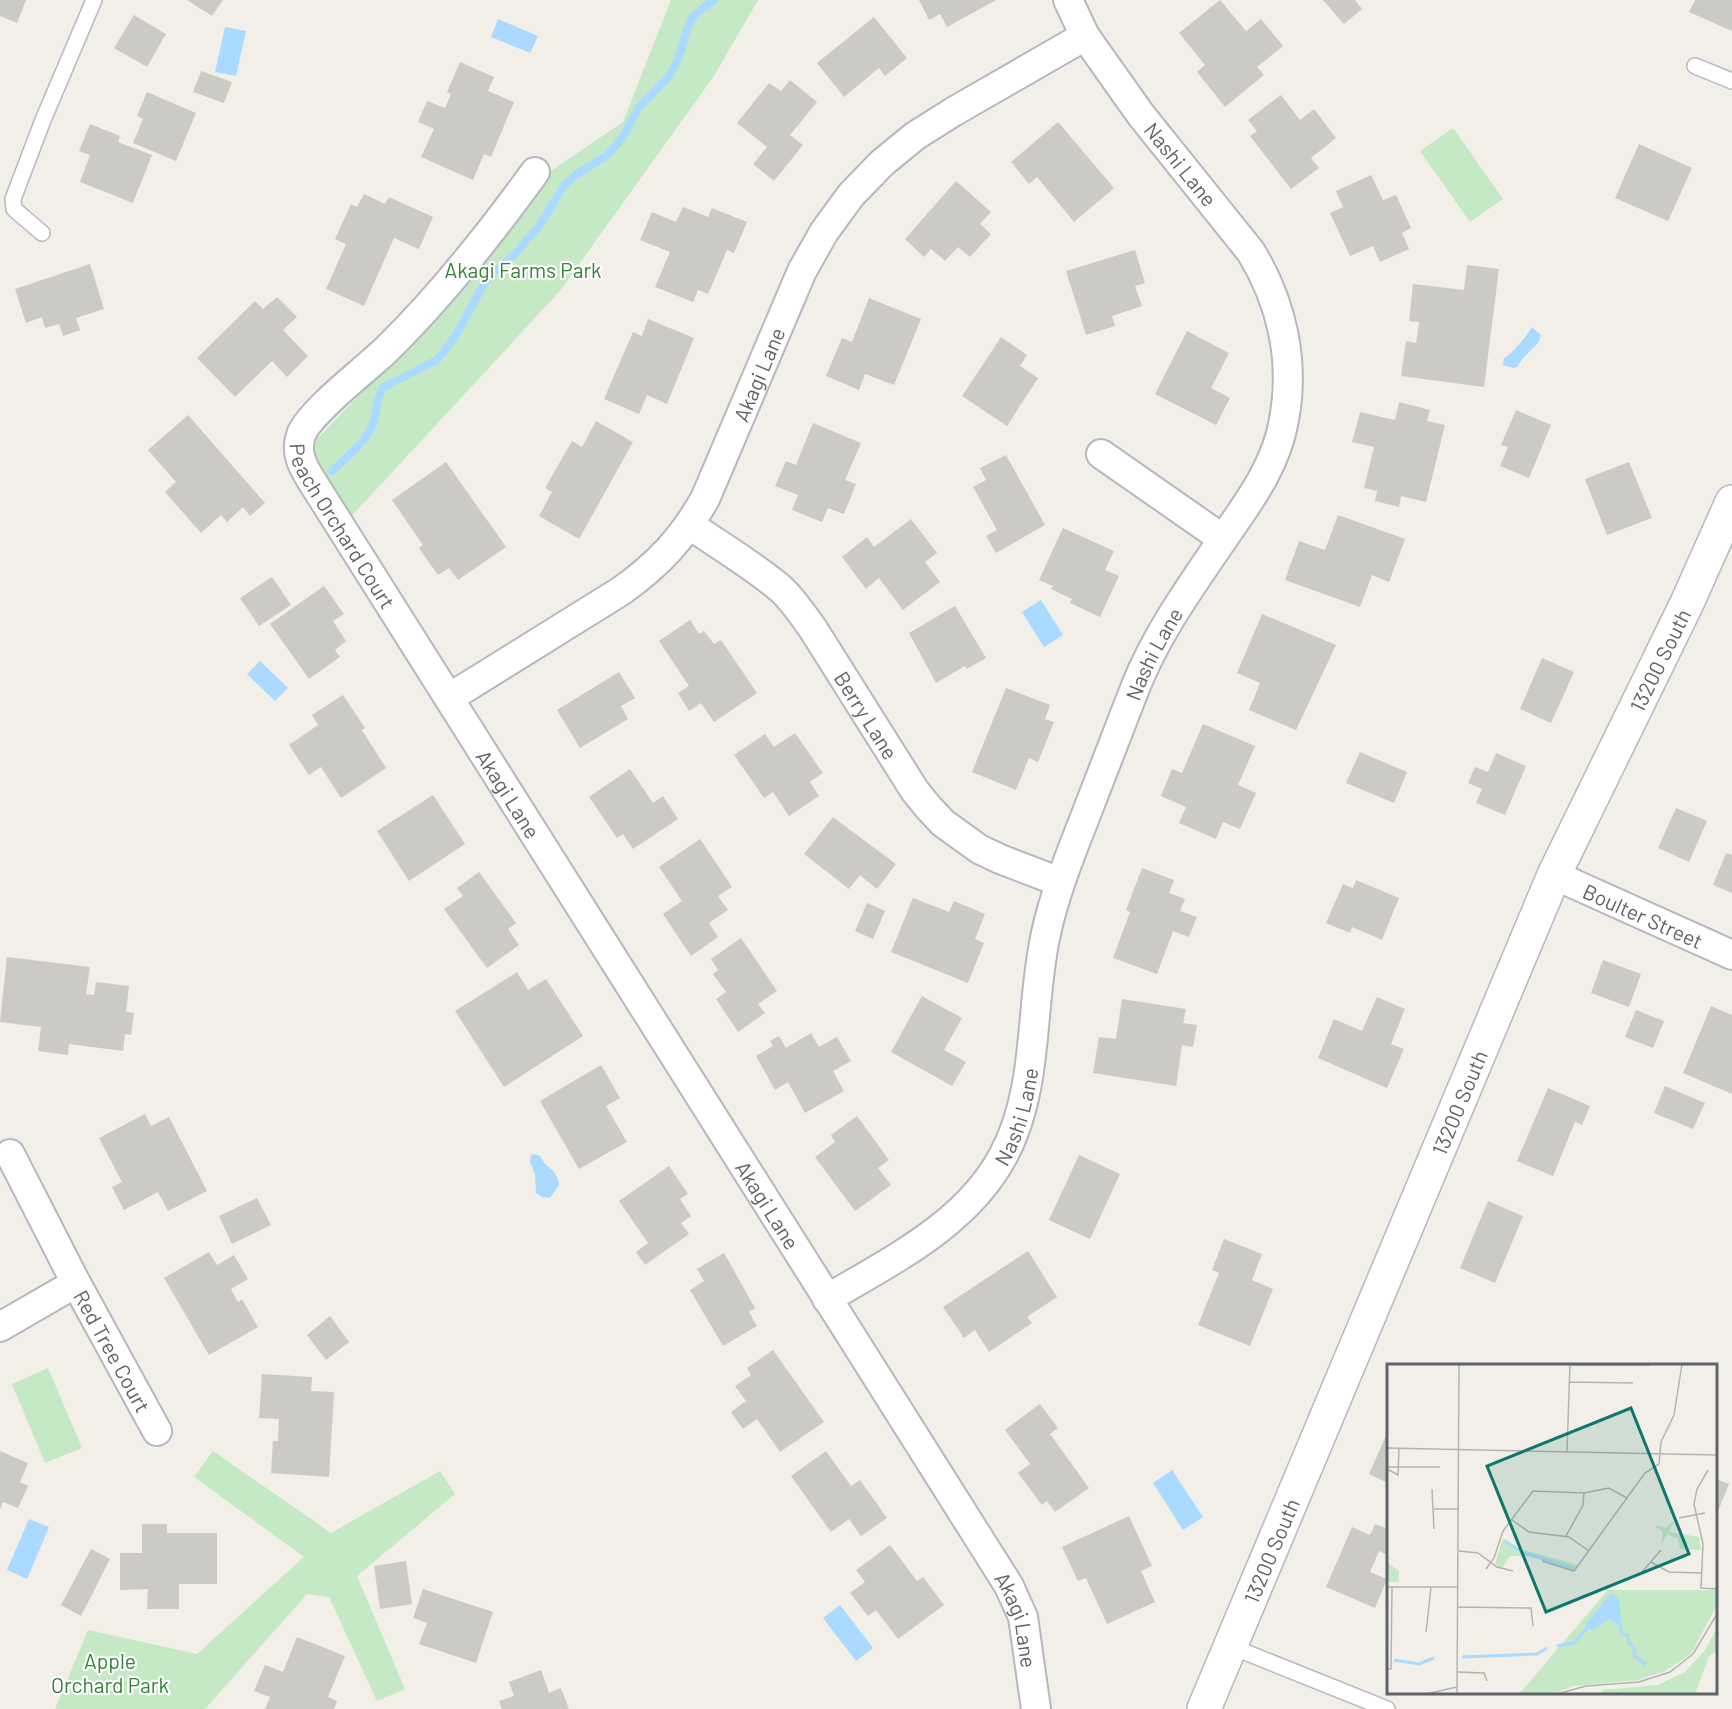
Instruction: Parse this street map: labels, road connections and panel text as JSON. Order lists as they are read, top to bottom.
{
  "streets": {
    "street": [
      "Nashi Lane",
      "Akagi Lane",
      "Peach Orchard Court",
      "13200 South",
      "Berry Lane",
      "Boulter Street",
      "Red Tree Court"
    ]
  },
  "crossings": [
    ["Nashi Lane", "Akagi Lane"],
    ["Nashi Lane", "Berry Lane"],
    ["Akagi Lane", "Peach Orchard Court"],
    ["Akagi Lane", "Berry Lane"],
    ["13200 South", "Boulter Street"]
  ],
  "parks": ["Akagi Farms Park", "Apple Orchard Park"]
}
